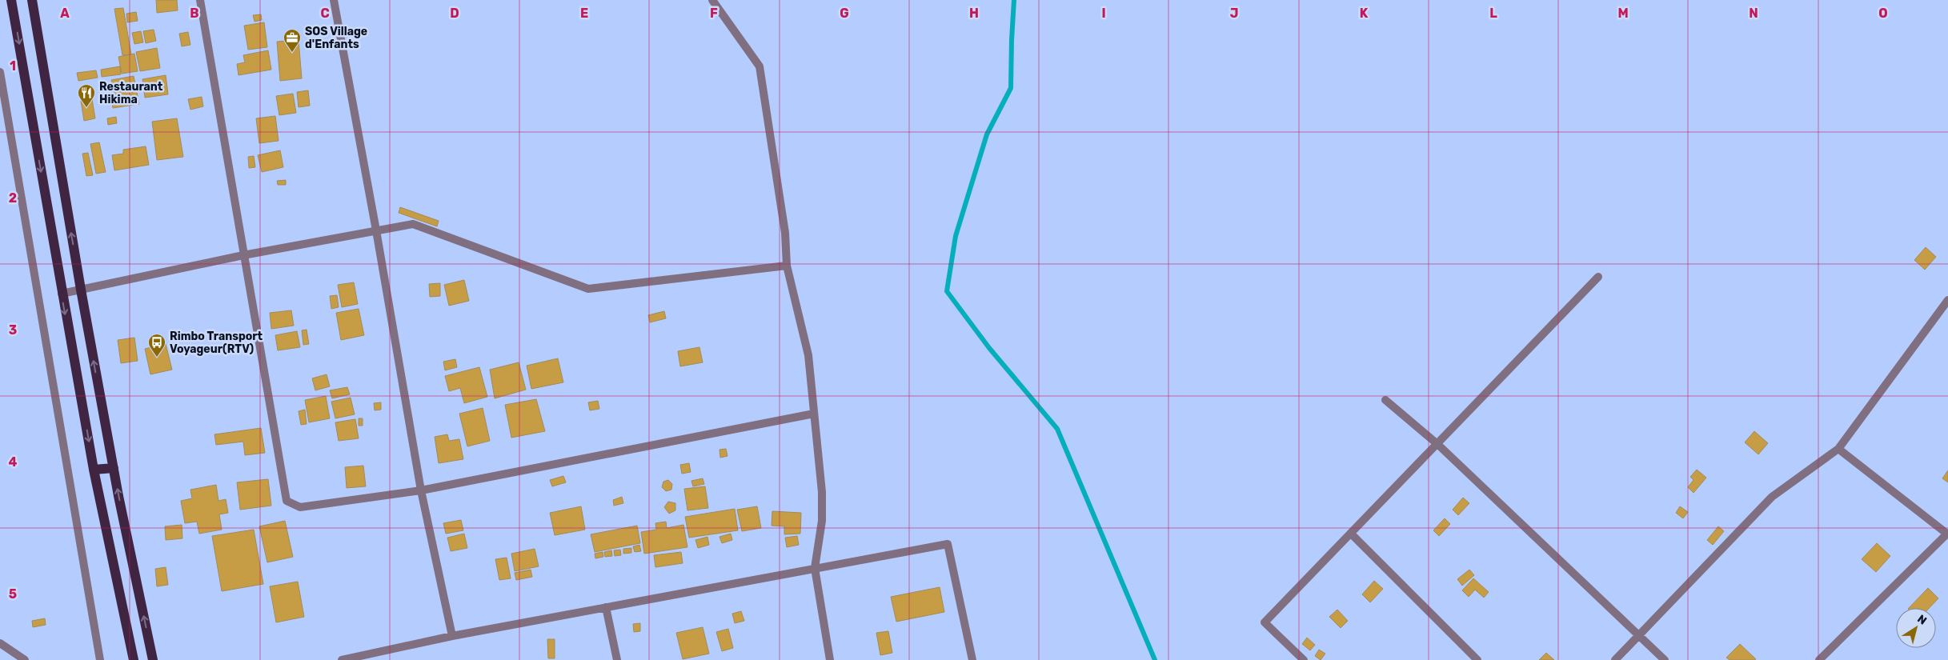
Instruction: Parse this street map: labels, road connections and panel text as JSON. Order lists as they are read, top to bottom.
{
  "places": {
    "office": ["SOS Village d'Enfants"],
    "restaurant": ["Restaurant Hikima"],
    "bus stop": ["Rimbo Transport Voyageur(RTV)"]
  },
  "north": "top right",
  "grid": {
    "columns": [
      "A",
      "B",
      "C",
      "D",
      "E",
      "F",
      "G",
      "H",
      "I",
      "J",
      "K",
      "L",
      "M",
      "N",
      "O"
    ],
    "rows": [
      "1",
      "2",
      "3",
      "4",
      "5"
    ]
  }
}
